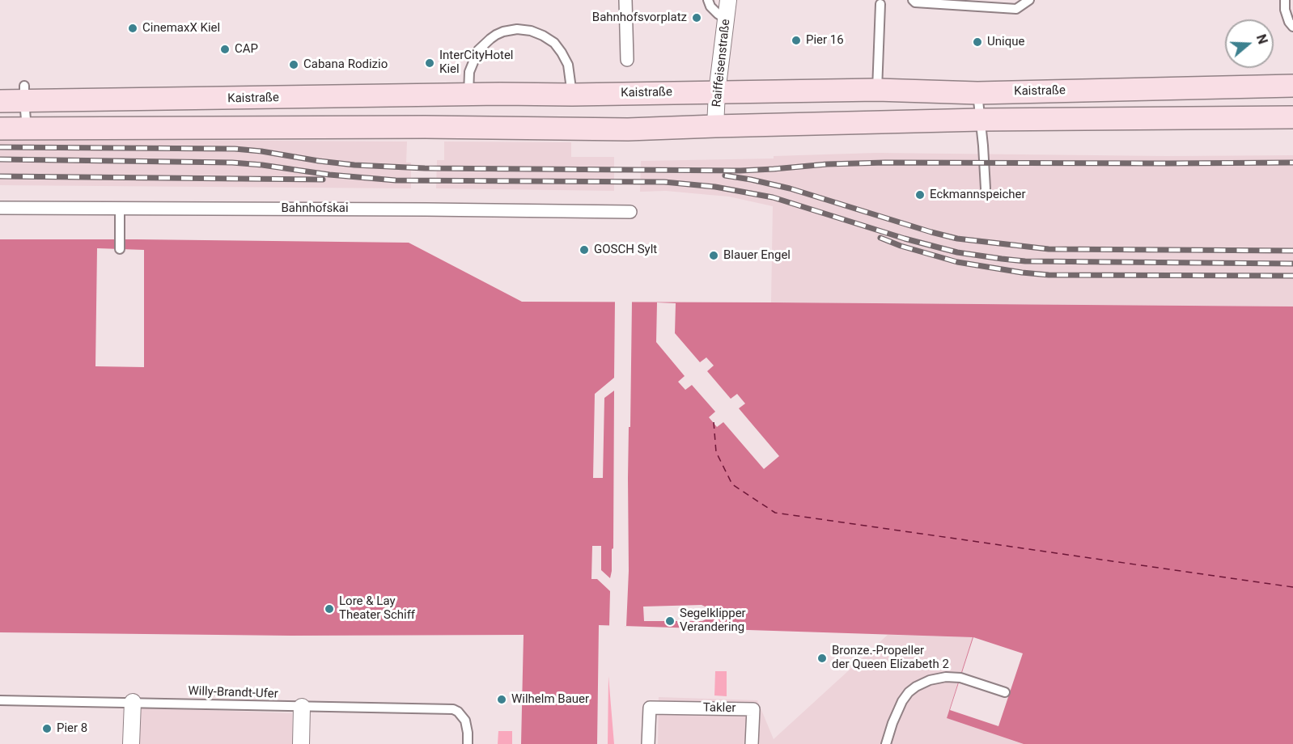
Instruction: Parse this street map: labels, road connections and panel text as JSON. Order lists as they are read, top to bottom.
{
  "streets": {
    "main road": ["Kaistraße"],
    "street": ["Raiffeisenstraße", "Bahnhofskai", "Takler"],
    "lane": ["Willy-Brandt-Ufer"]
  },
  "crossings": [
    ["Raiffeisenstraße", "Kaistraße"]
  ],
  "places": [
    "Bahnhofsvorplatz",
    "CinemaxX Kiel",
    "Pier 16",
    "Unique",
    "CAP",
    "InterCityHotel Kiel",
    "Cabana Rodizio",
    "Eckmannspeicher",
    "GOSCH Sylt",
    "Blauer Engel",
    "Lore & Lay Theater Schiff",
    "Segelklipper Verandering",
    "Bronze.-Propeller der Queen Elizabeth 2",
    "Wilhelm Bauer",
    "Pier 8"
  ],
  "north": "right"
}
